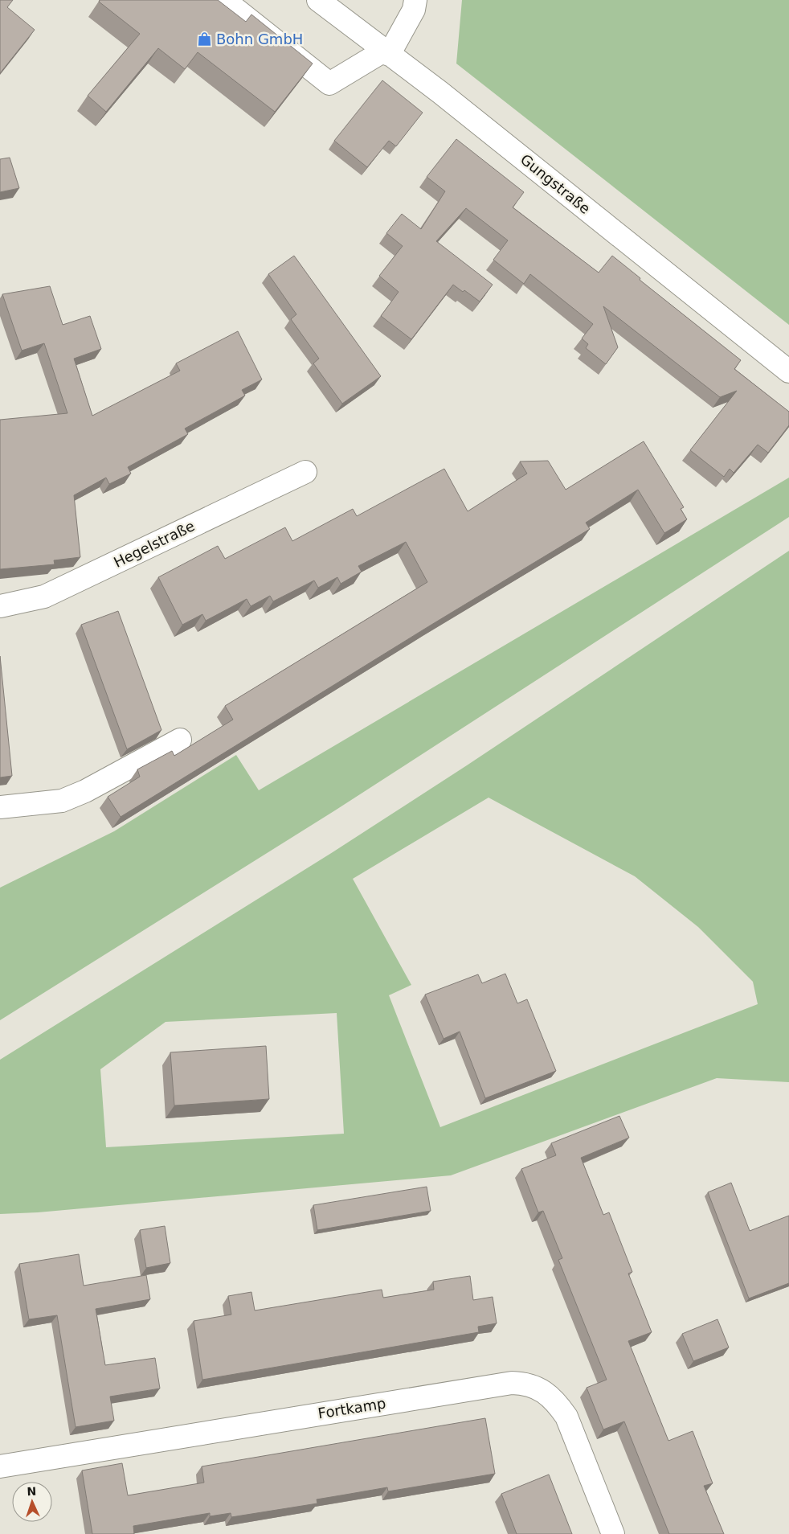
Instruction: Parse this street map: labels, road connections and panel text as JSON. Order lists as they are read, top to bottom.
{
  "streets": {
    "street": ["Gungstraße", "Hegelstraße", "Fortkamp"]
  },
  "places": {
    "shop": ["Bohn GmbH"]
  },
  "north": "top"
}
